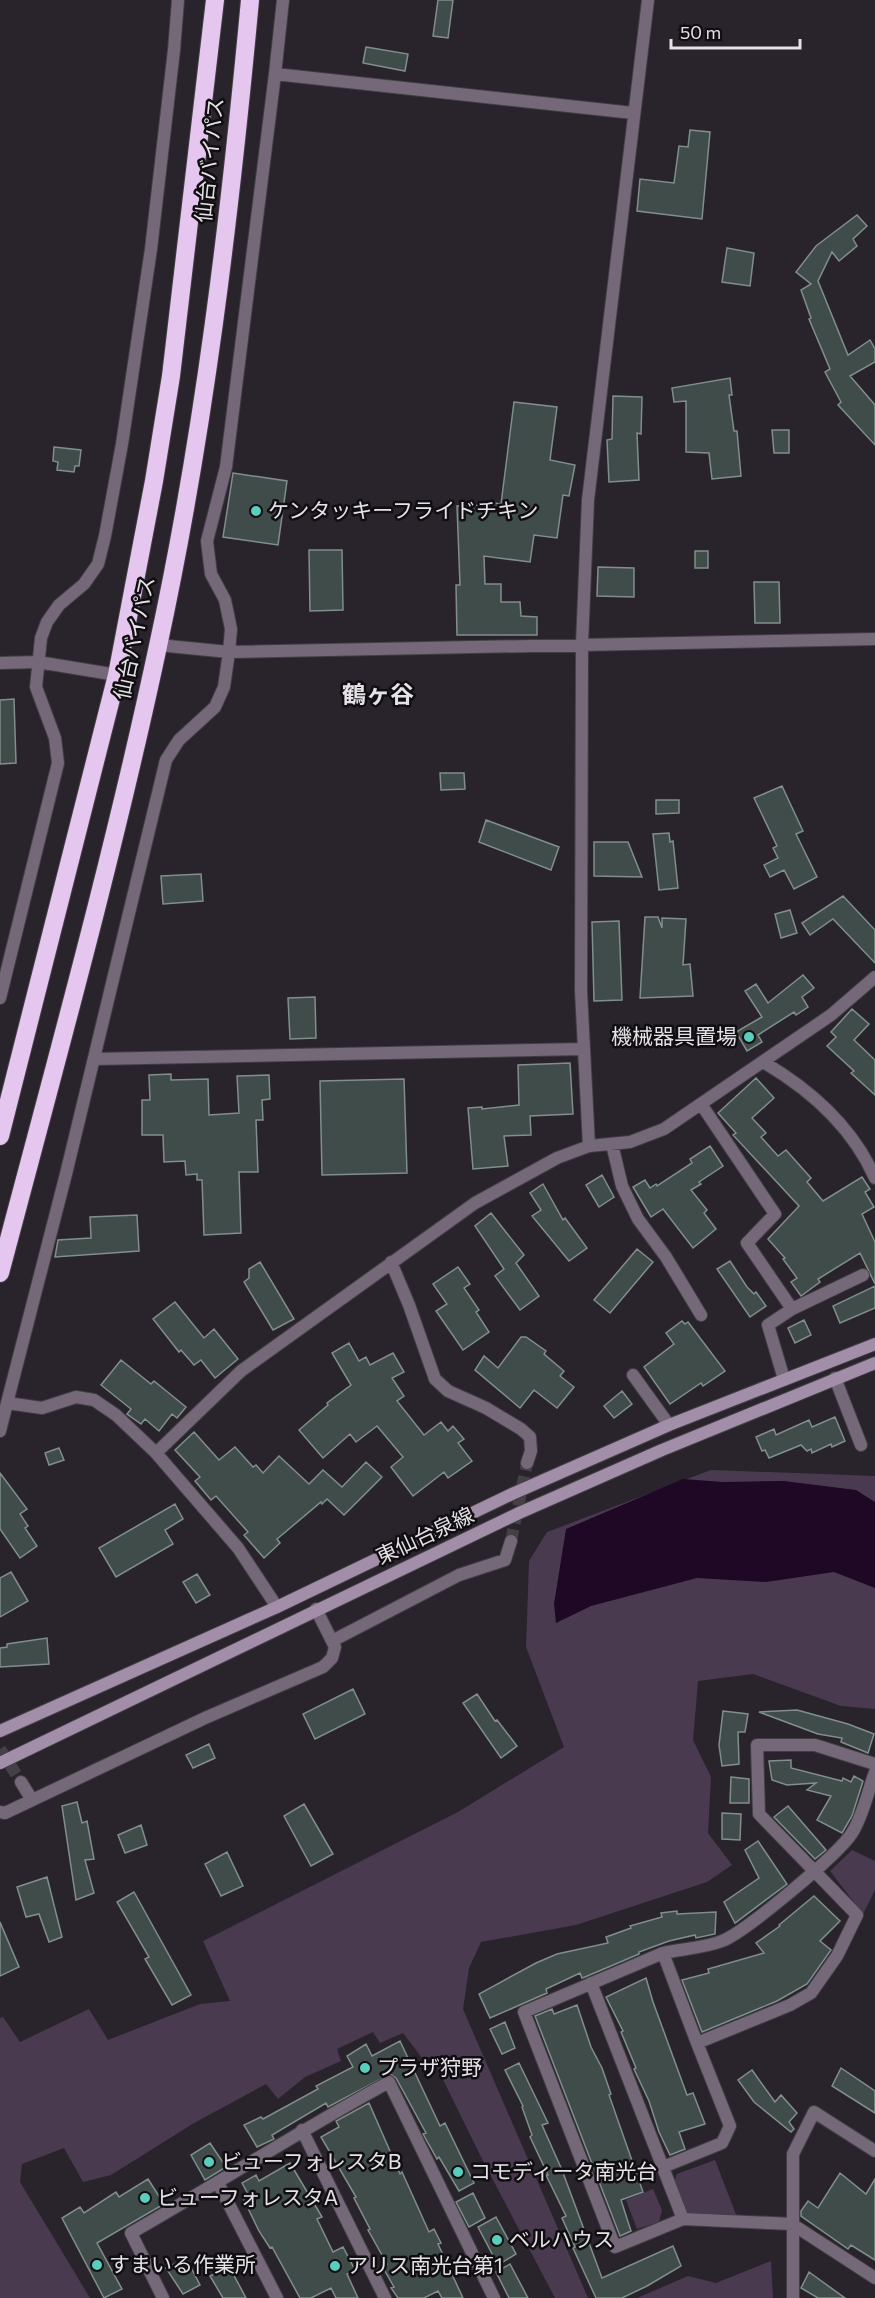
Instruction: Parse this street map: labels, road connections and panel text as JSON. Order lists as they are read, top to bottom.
{
  "streets": {
    "highway": ["仙台バイパス"],
    "street": ["東仙台泉線"]
  },
  "districts": ["鶴ヶ谷"],
  "places": [
    "ケンタッキーフライドチキン",
    "機械器具置場",
    "プラザ狩野",
    "ビューフォレスタB",
    "コモディータ南光台",
    "ビューフォレスタA",
    "ベルハウス",
    "すまいる作業所",
    "アリス南光台第1"
  ],
  "scale_bar": "50 m"
}
